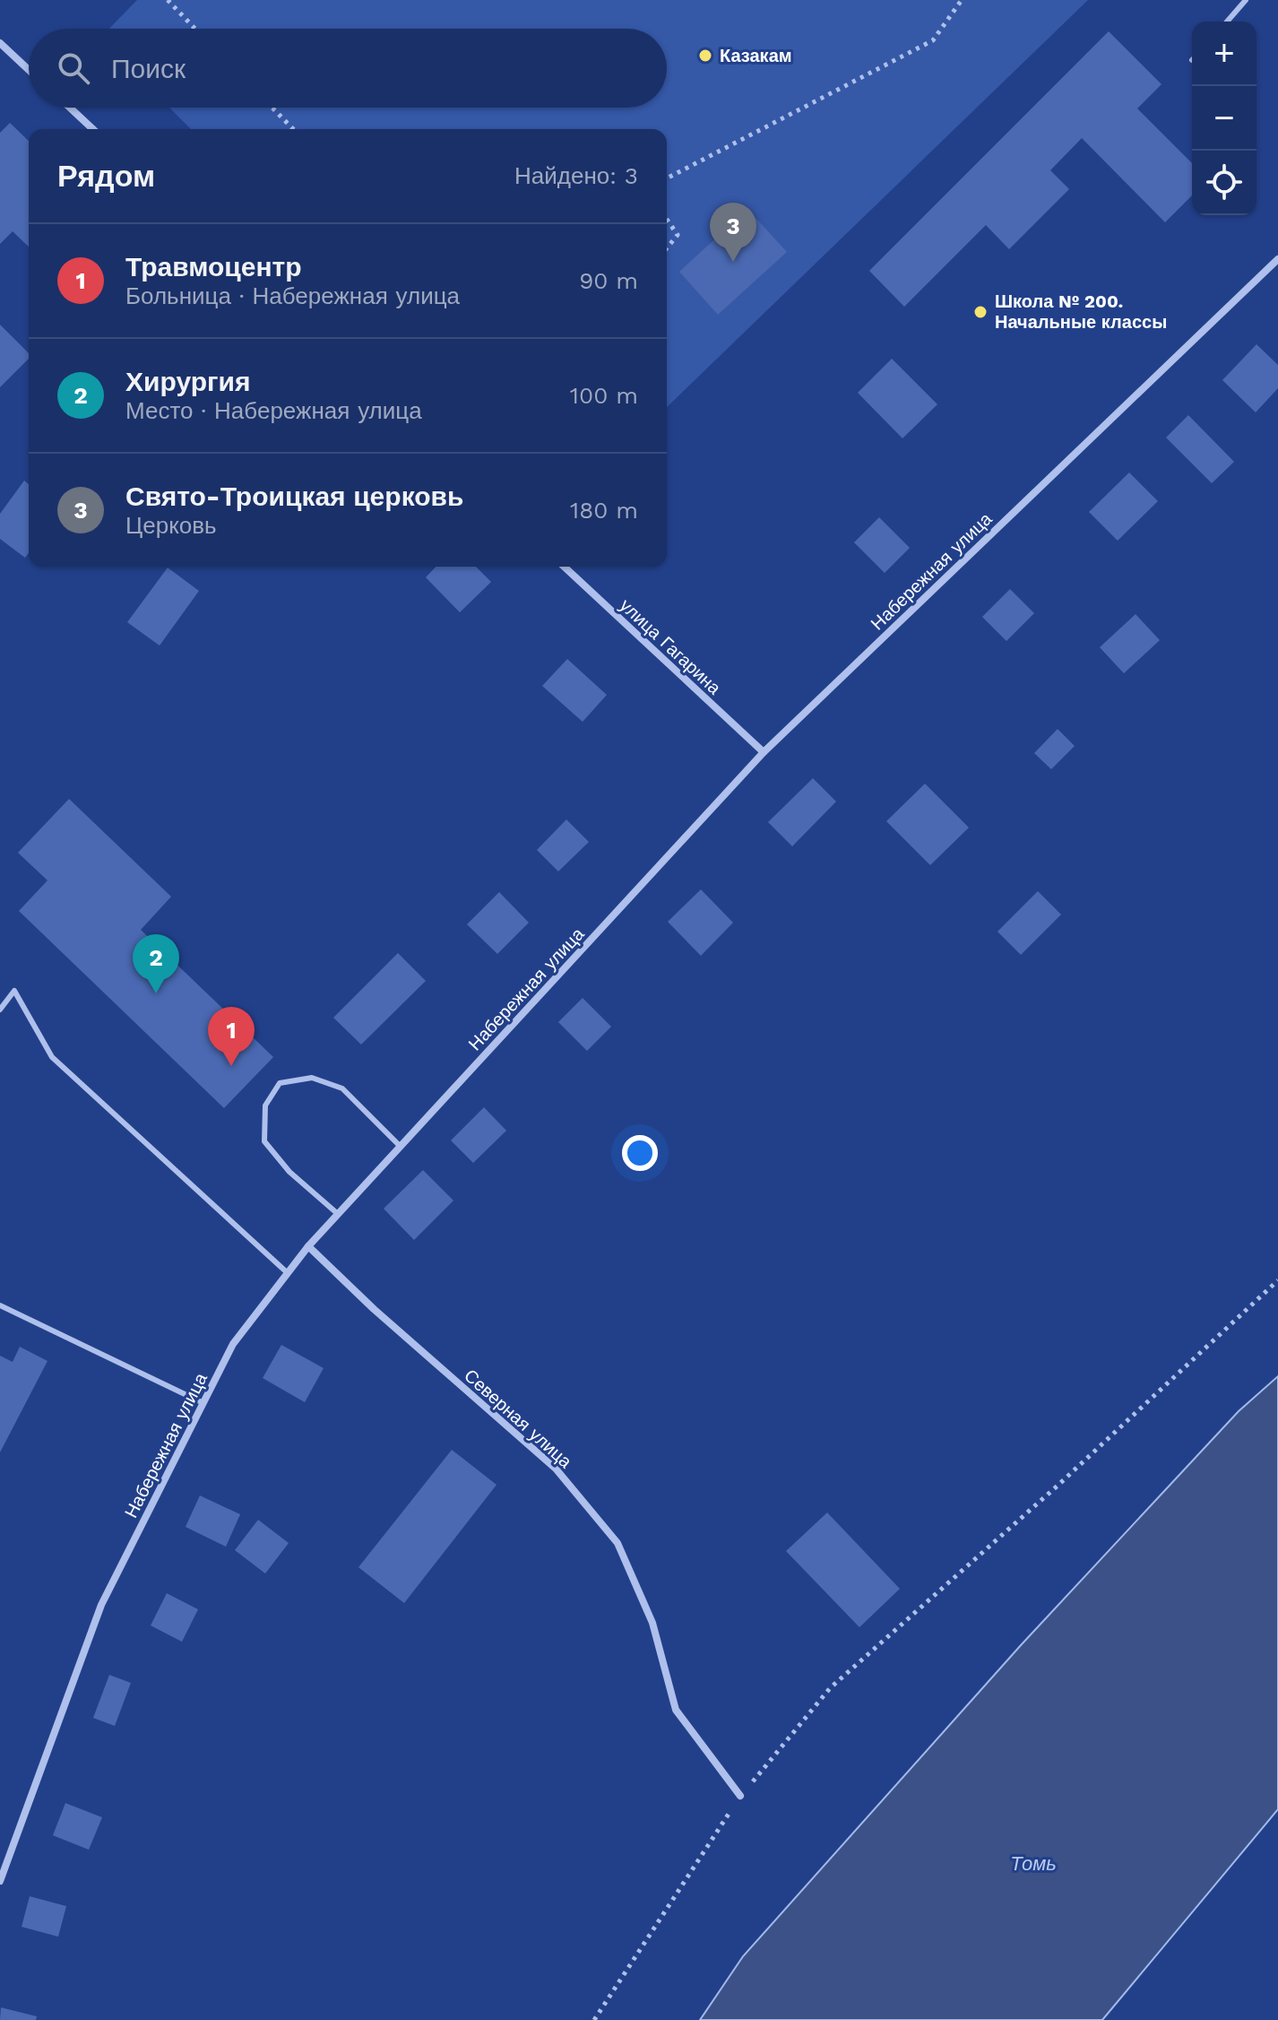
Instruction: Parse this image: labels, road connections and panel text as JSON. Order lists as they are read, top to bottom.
{
  "streets": {
    "street": ["Набережная улица", "улица Гагарина", "Северная улица"]
  },
  "crossings": [
    ["Набережная улица", "улица Гагарина"],
    ["Набережная улица", "Северная улица"]
  ],
  "water": ["Томь"],
  "places": ["Казакам", "Школа № 200. Начальные классы"],
  "page": {
    "map_buttons": ["+", "−"],
    "search": "Поиск",
    "heading": ["Рядом", "Найдено: 3"],
    "pins": ["3", "2", "1"],
    "list": [
      {
        "mark": "1",
        "name": "Травмоцентр",
        "note": "Больница · Набережная улица",
        "value": "90 m"
      },
      {
        "mark": "2",
        "name": "Хирургия",
        "note": "Место · Набережная улица",
        "value": "100 m"
      },
      {
        "mark": "3",
        "name": "Свято-Троицкая церковь",
        "note": "Церковь",
        "value": "180 m"
      }
    ]
  }
}
